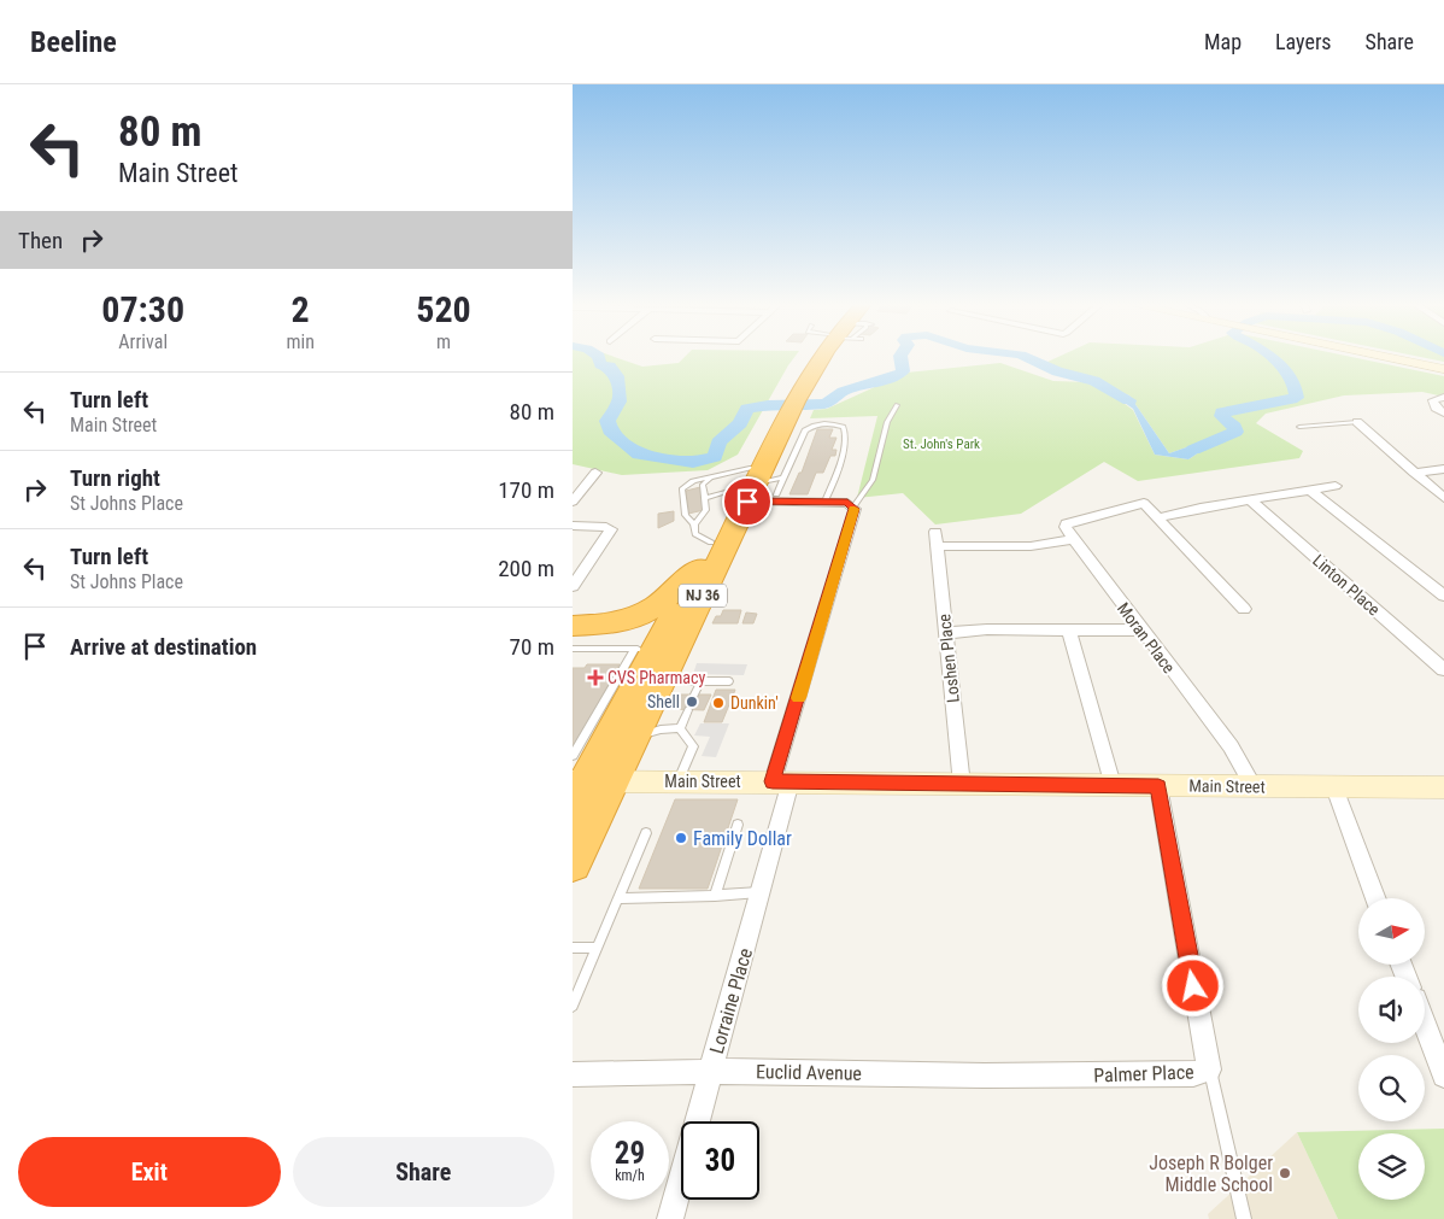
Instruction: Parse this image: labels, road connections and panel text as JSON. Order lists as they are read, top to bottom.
{
  "streets": {
    "highway": ["NJ 36"],
    "street": [
      "Linton Place",
      "Moran Place",
      "Loshen Place",
      "Main Street",
      "Lorraine Place",
      "Euclid Avenue",
      "Palmer Place"
    ]
  },
  "crossings": [
    ["NJ 36", "Main Street"],
    ["Moran Place", "Loshen Place"],
    ["Moran Place", "Main Street"],
    ["Loshen Place", "Main Street"],
    ["Main Street", "Lorraine Place"],
    ["Main Street", "Palmer Place"],
    ["Lorraine Place", "Euclid Avenue"],
    ["Euclid Avenue", "Palmer Place"]
  ],
  "parks": ["St. John's Park"],
  "places": {
    "health": ["CVS Pharmacy"],
    "other": [
      "Shell",
      "Dunkin'",
      "Family Dollar",
      "Joseph R Bolger Middle School"
    ]
  },
  "north": "right",
  "page": {
    "header": "Beeline",
    "nav": ["Map", "Layers", "Share"],
    "turn": ["80 m", "Main Street"],
    "then": "Then",
    "eta": [
      "07:30",
      "Arrival",
      "2",
      "min",
      "520",
      "m"
    ],
    "list": [
      {
        "name": "Turn left",
        "note": "Main Street",
        "value": "80 m"
      },
      {
        "name": "Turn right",
        "note": "St Johns Place",
        "value": "170 m"
      },
      {
        "name": "Turn left",
        "note": "St Johns Place",
        "value": "200 m"
      },
      {
        "name": "Arrive at destination",
        "value": "70 m"
      }
    ],
    "speed": "29 km/h",
    "limit": "30",
    "buttons": ["Exit", "Share"]
  }
}
